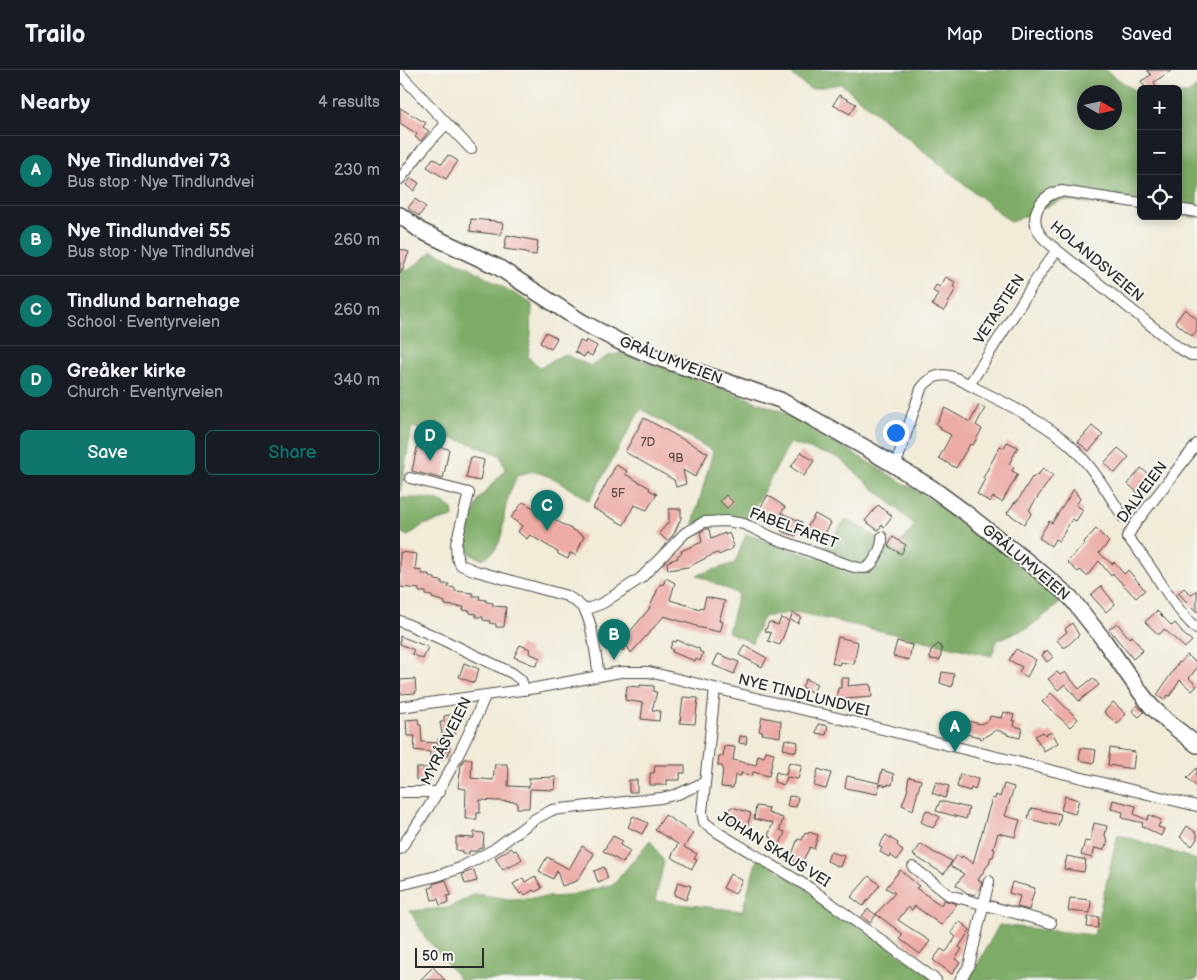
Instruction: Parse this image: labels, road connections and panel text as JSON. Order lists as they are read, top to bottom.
{
  "streets": {
    "main road": ["GRÅLUMVEIEN"],
    "street": [
      "HOLANDSVEIEN",
      "VETASTIEN",
      "DALVEIEN",
      "FABELFARET",
      "NYE TINDLUNDVEI",
      "MYRÅSVEIEN",
      "JOHAN SKAUS VEI"
    ]
  },
  "crossings": [
    ["HOLANDSVEIEN", "VETASTIEN"],
    ["NYE TINDLUNDVEI", "MYRÅSVEIEN"],
    ["NYE TINDLUNDVEI", "JOHAN SKAUS VEI"]
  ],
  "house_numbers": ["7D", "9B", "5F"],
  "scale_bar": "50 m",
  "north": "right",
  "page": {
    "header": "Trailo",
    "nav": ["Map", "Directions", "Saved"],
    "heading": ["Nearby", "4 results"],
    "map_buttons": ["+", "−"],
    "list": [
      {
        "mark": "A",
        "name": "Nye Tindlundvei 73",
        "note": "Bus stop · Nye Tindlundvei",
        "value": "230 m"
      },
      {
        "mark": "B",
        "name": "Nye Tindlundvei 55",
        "note": "Bus stop · Nye Tindlundvei",
        "value": "260 m"
      },
      {
        "mark": "C",
        "name": "Tindlund barnehage",
        "note": "School · Eventyrveien",
        "value": "260 m"
      },
      {
        "mark": "D",
        "name": "Greåker kirke",
        "note": "Church · Eventyrveien",
        "value": "340 m"
      }
    ],
    "buttons": ["Save", "Share"],
    "pins": [
      "D",
      "C",
      "B",
      "A"
    ],
    "scale": "50 m"
  }
}
